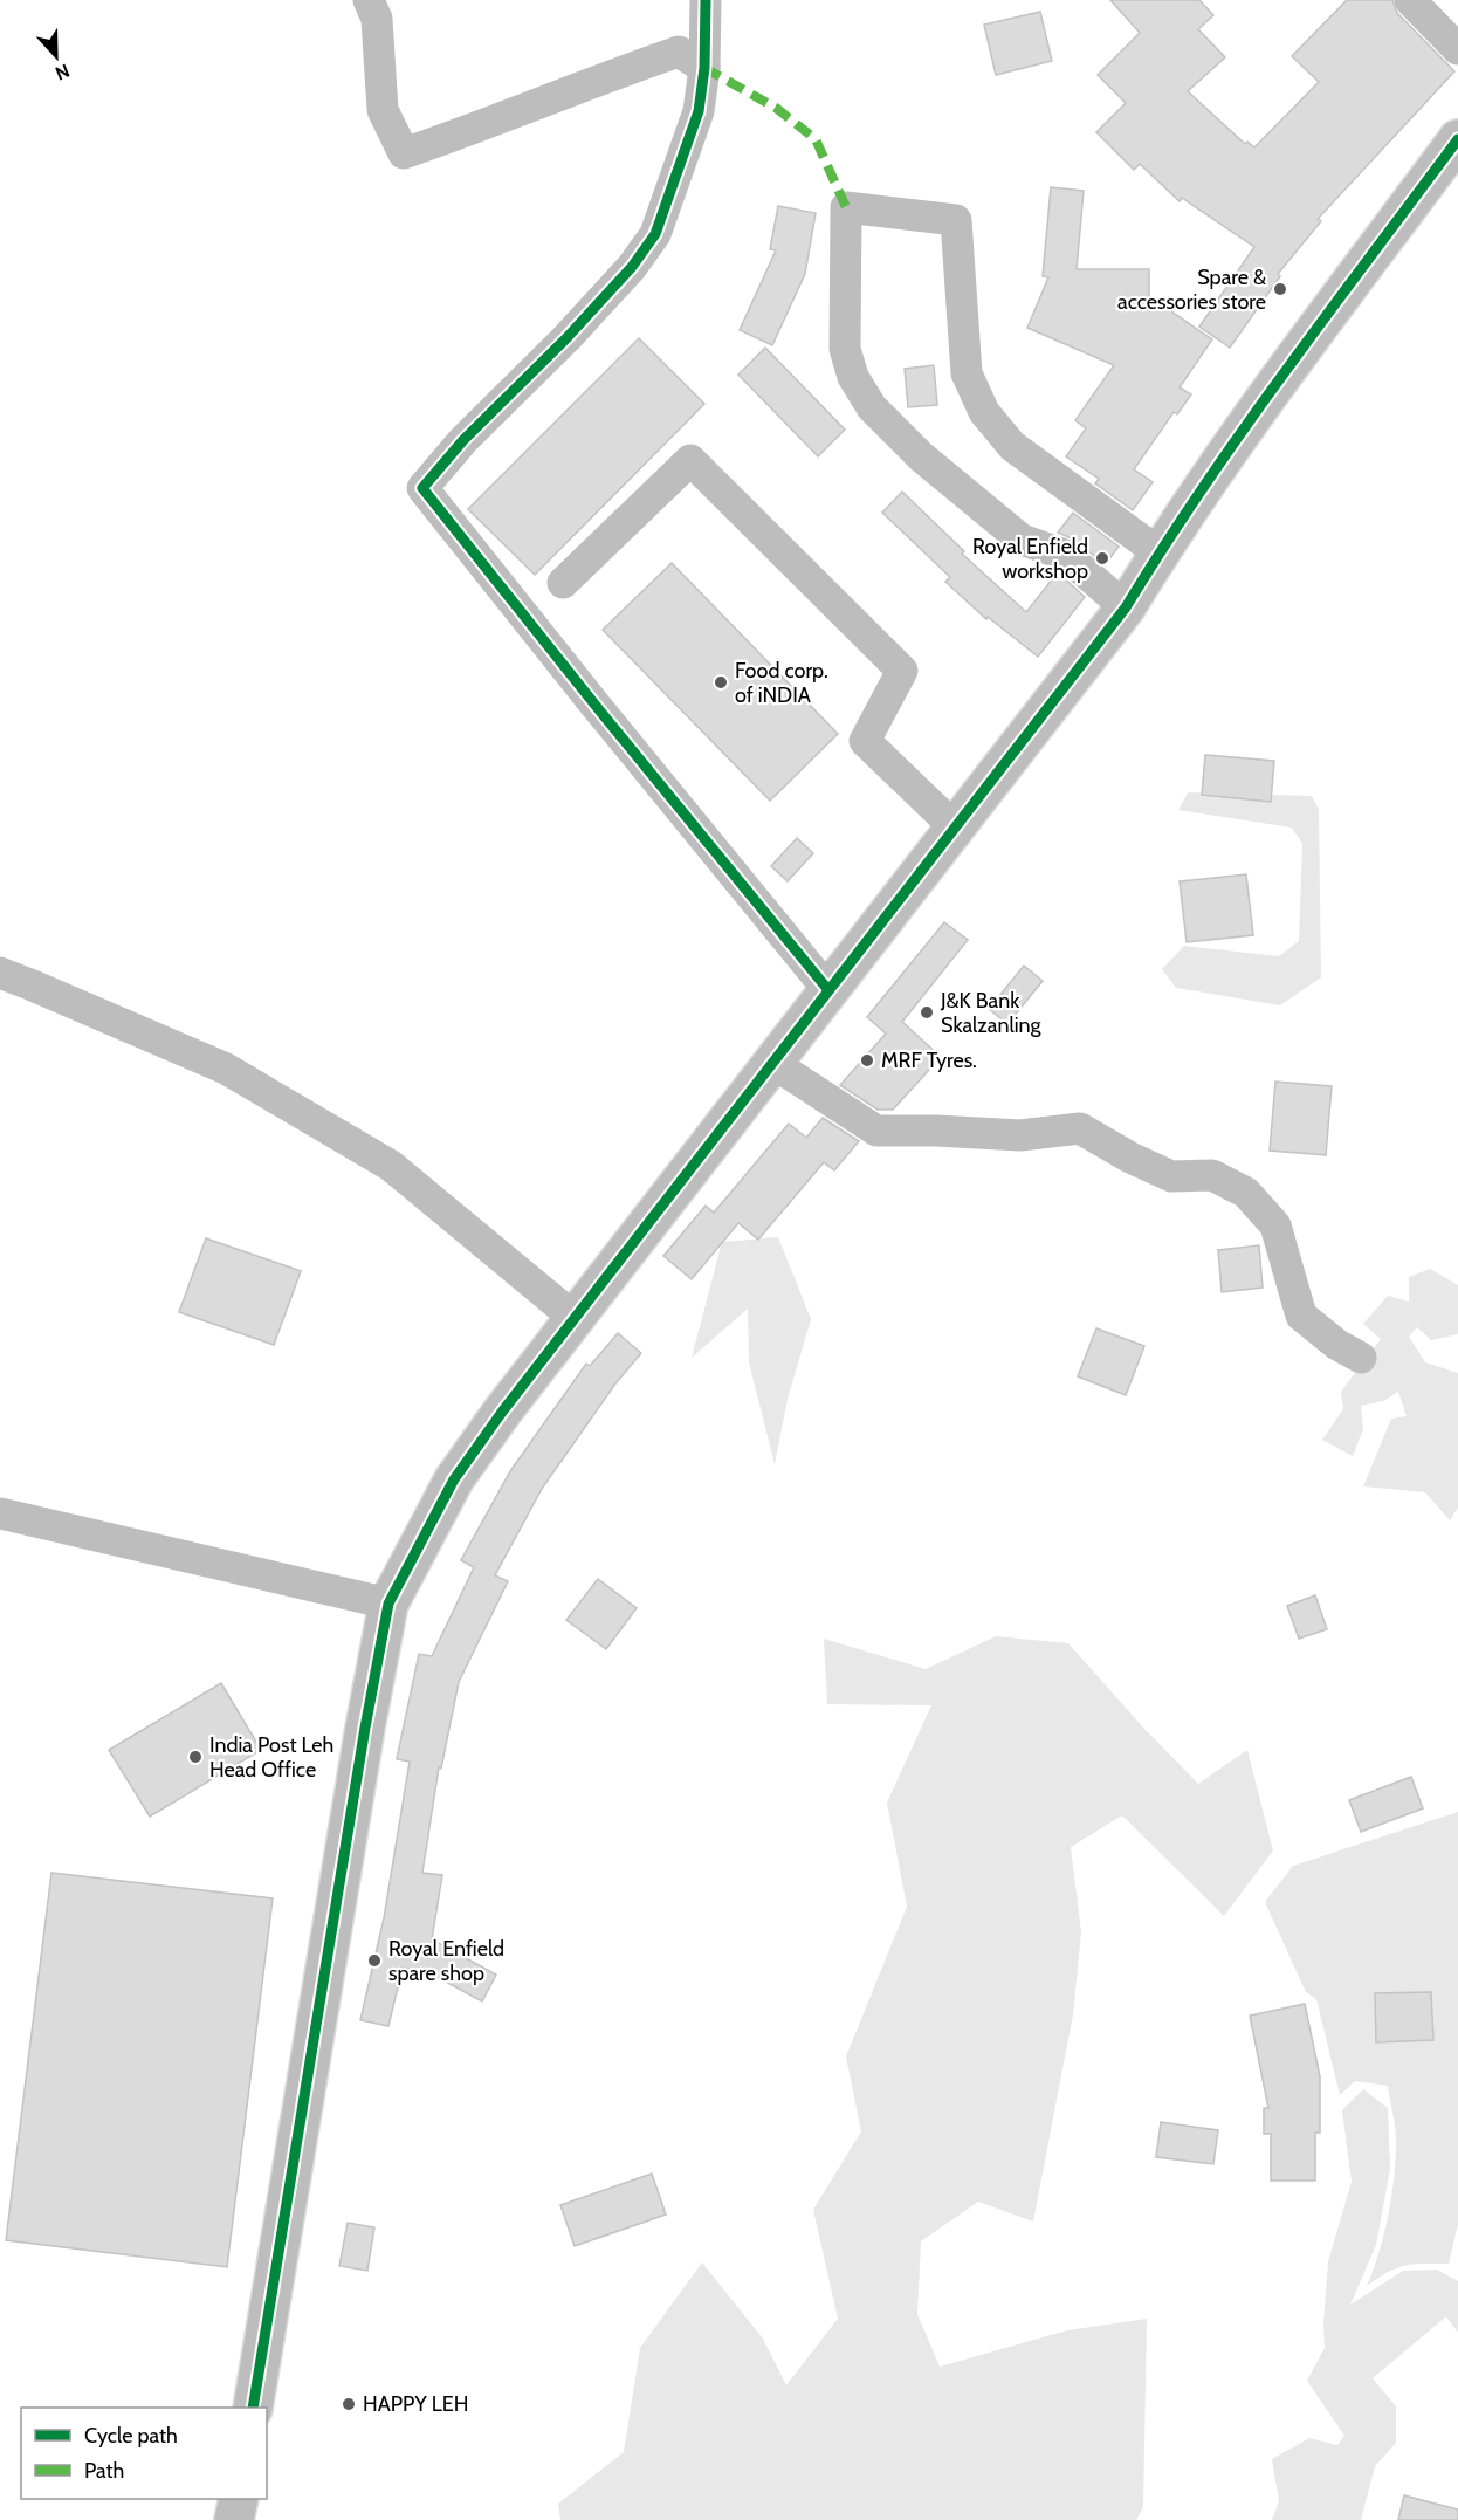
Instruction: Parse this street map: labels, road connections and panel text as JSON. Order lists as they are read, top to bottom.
{
  "places": [
    "Spare & accessories store",
    "Royal Enfield workshop",
    "Food corp. of iNDIA",
    "J&K Bank Skalzanling",
    "MRF Tyres.",
    "India Post Leh Head Office",
    "Royal Enfield spare shop",
    "HAPPY LEH"
  ],
  "legend": ["Cycle path", "Path"],
  "north": "bottom"
}
